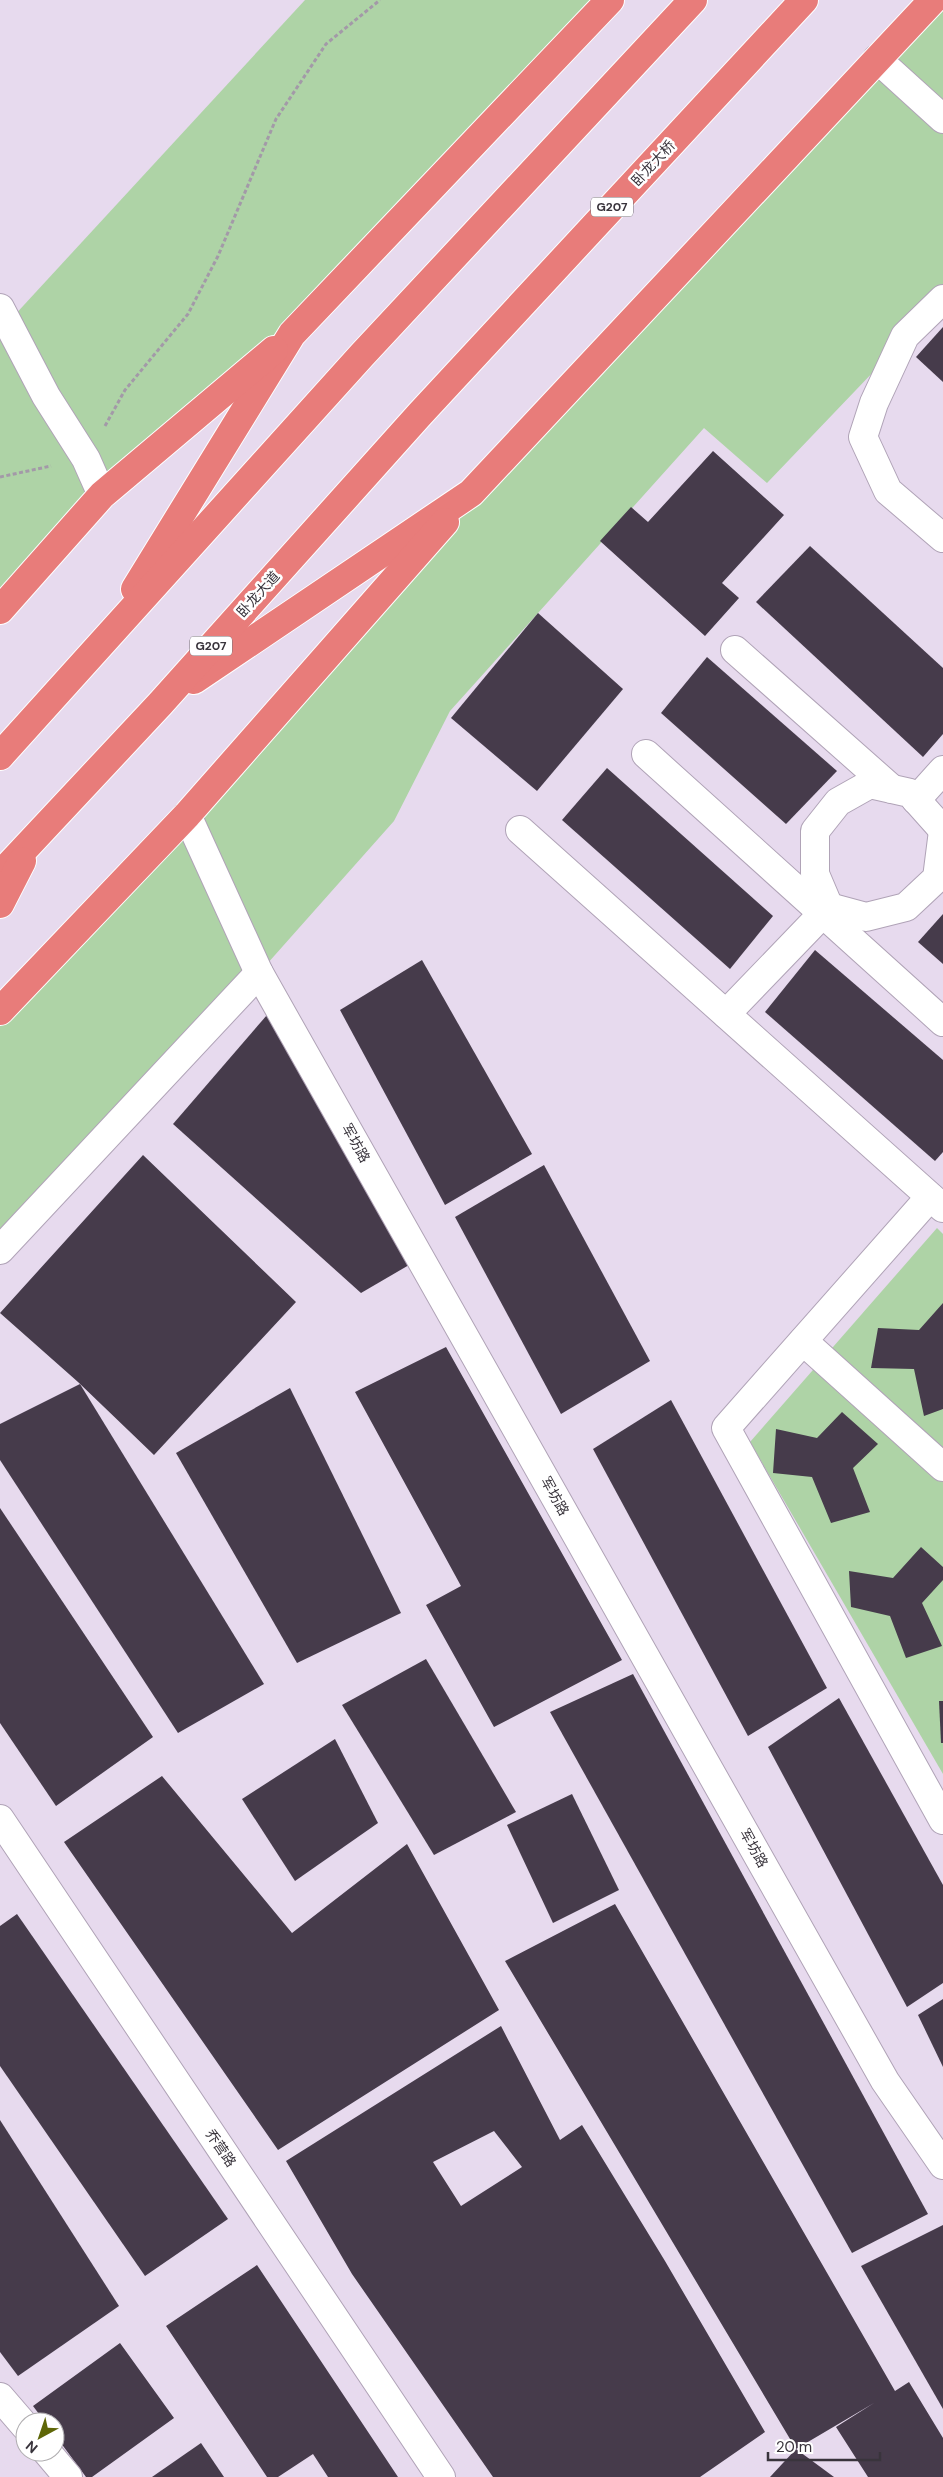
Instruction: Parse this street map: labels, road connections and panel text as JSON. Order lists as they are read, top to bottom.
{
  "streets": {
    "highway": ["卧龙大桥", "G207", "卧龙大道"],
    "street": ["军坊路", "乔营路"]
  },
  "crossings": [
    ["卧龙大桥", "卧龙大道"]
  ],
  "scale_bar": "20 m",
  "north": "bottom left"
}
